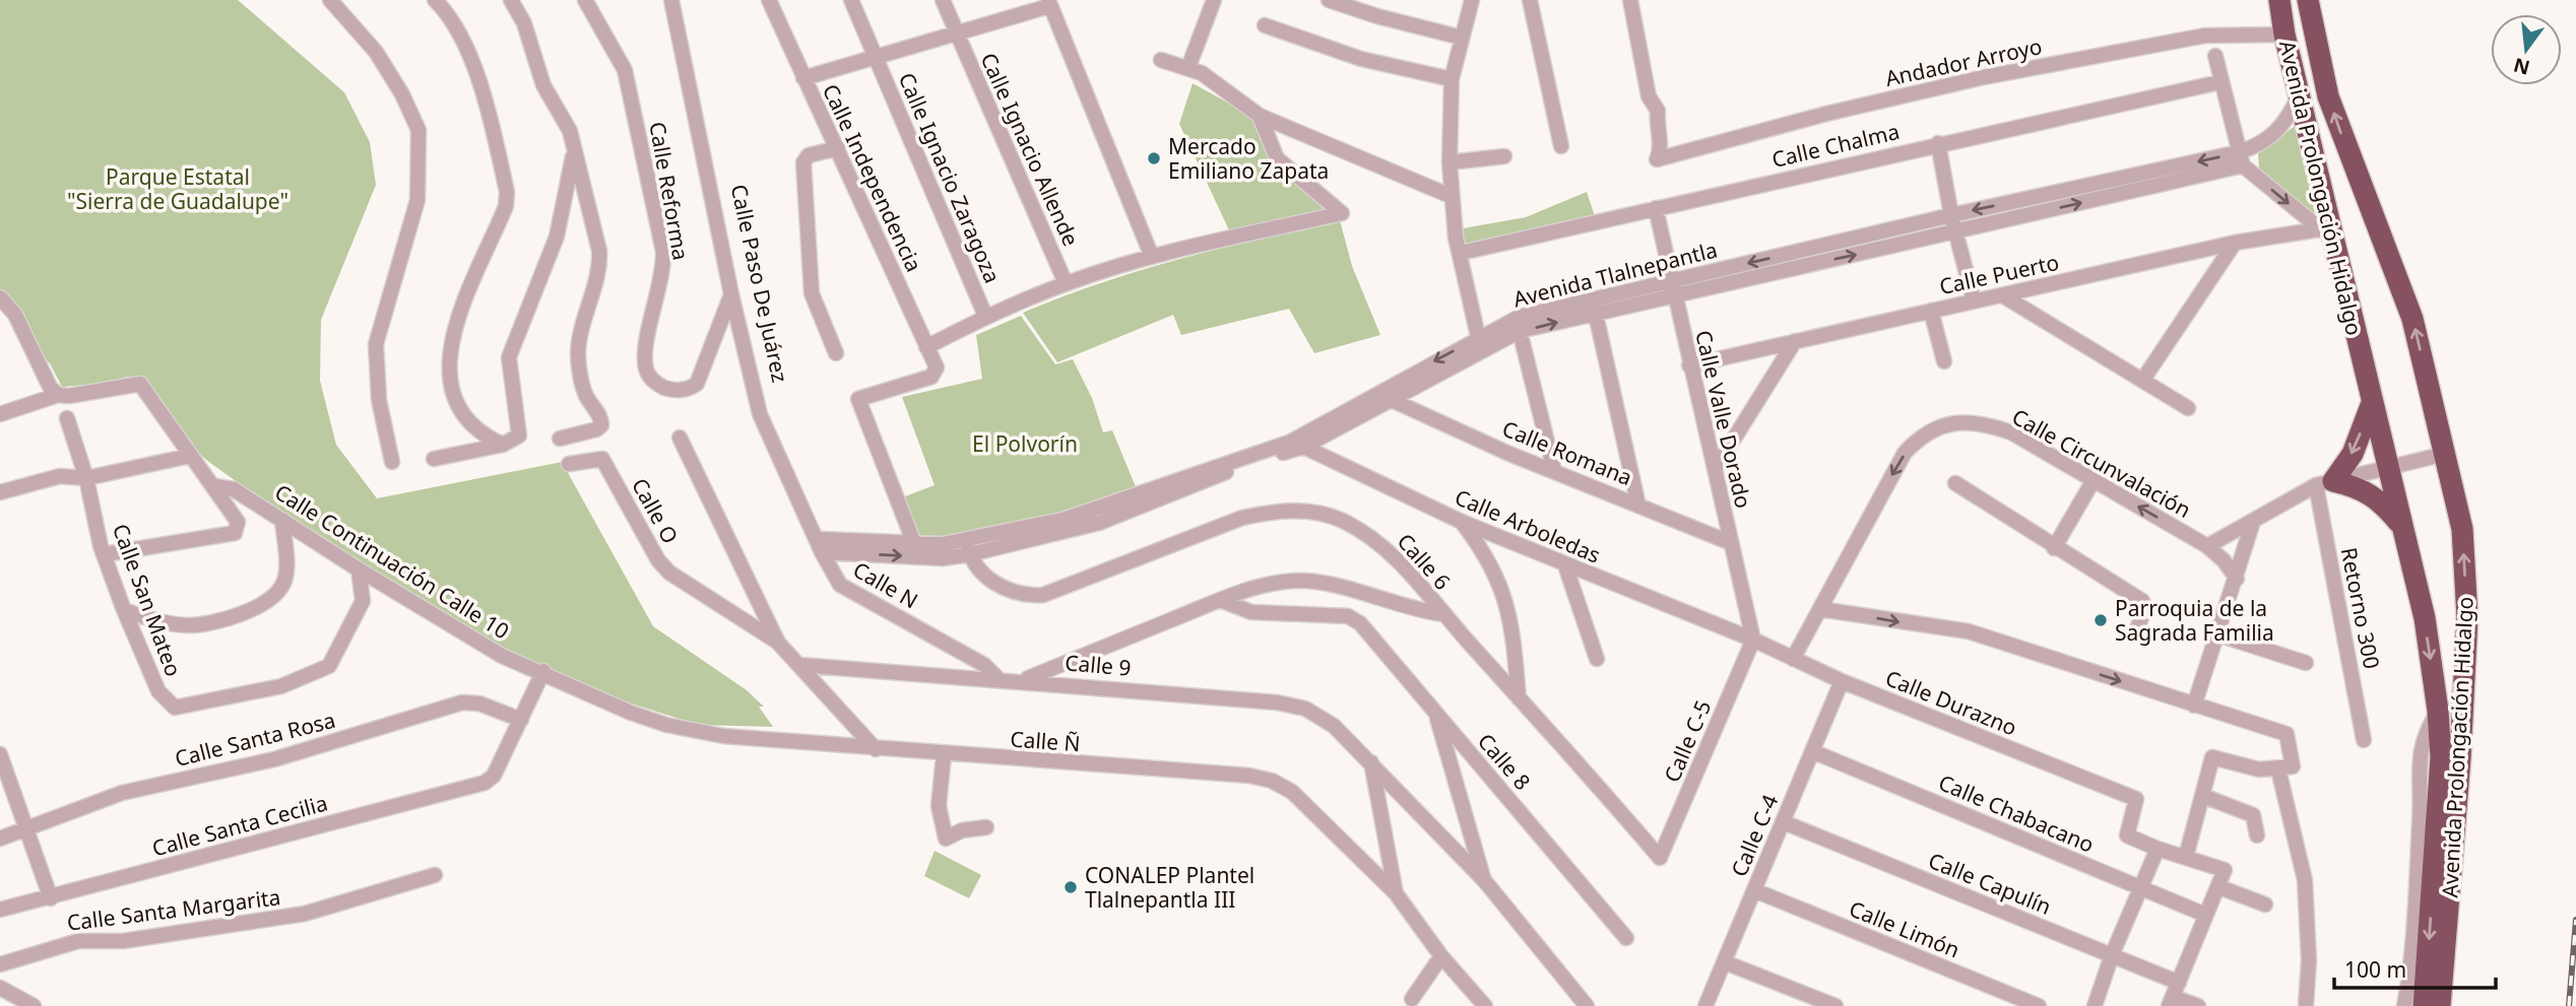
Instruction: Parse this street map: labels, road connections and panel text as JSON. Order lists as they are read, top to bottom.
{
  "streets": {
    "highway": ["Avenida Prolongación Hidalgo"],
    "street": [
      "Andador Arroyo",
      "Calle Chalma",
      "Calle Ignacio Allende",
      "Calle Independencia",
      "Calle Ignacio Zaragoza",
      "Calle Reforma",
      "Avenida Tlalnepantla",
      "Calle Puerto",
      "Calle Paso De Juárez",
      "Calle Valle Dorado",
      "Calle Romana",
      "Calle Circunvalación",
      "Calle O",
      "Calle Arboledas",
      "Calle Continuación Calle 10",
      "Calle 6",
      "Calle N",
      "Calle San Mateo",
      "Retorno 300",
      "Calle 9",
      "Calle Durazno",
      "Calle Santa Rosa",
      "Calle Ñ",
      "Calle C-5",
      "Calle 8",
      "Calle Chabacano",
      "Calle Santa Cecilia",
      "Calle C-4",
      "Calle Capulín",
      "Calle Santa Margarita",
      "Calle Limón"
    ]
  },
  "crossings": [
    ["Andador Arroyo", "Avenida Prolongación Hidalgo"],
    ["Calle Chalma", "Calle Valle Dorado"],
    ["Calle Independencia", "Avenida Tlalnepantla"],
    ["Avenida Prolongación Hidalgo", "Avenida Tlalnepantla"],
    ["Avenida Prolongación Hidalgo", "Calle Puerto"],
    ["Calle Reforma", "Calle Paso De Juárez"],
    ["Avenida Tlalnepantla", "Calle Valle Dorado"],
    ["Avenida Tlalnepantla", "Calle Romana"],
    ["Avenida Tlalnepantla", "Calle Arboledas"],
    ["Avenida Tlalnepantla", "Calle 6"],
    ["Avenida Tlalnepantla", "Calle N"],
    ["Calle Puerto", "Calle Valle Dorado"],
    ["Calle Paso De Juárez", "Calle N"],
    ["Calle Valle Dorado", "Calle Romana"],
    ["Calle Valle Dorado", "Calle Arboledas"],
    ["Calle Valle Dorado", "Calle Durazno"],
    ["Calle Valle Dorado", "Calle C-5"],
    ["Calle Circunvalación", "Calle Durazno"],
    ["Calle Arboledas", "Calle Durazno"],
    ["Calle Arboledas", "Calle C-5"],
    ["Calle Continuación Calle 10", "Calle San Mateo"],
    ["Calle Continuación Calle 10", "Calle Ñ"],
    ["Calle 6", "Calle C-5"],
    ["Calle N", "Calle 9"],
    ["Calle Durazno", "Calle C-5"],
    ["Calle Durazno", "Calle C-4"],
    ["Calle Santa Rosa", "Calle Santa Cecilia"],
    ["Calle Chabacano", "Calle C-4"],
    ["Calle C-4", "Calle Capulín"],
    ["Calle C-4", "Calle Limón"]
  ],
  "parks": ["Parque Estatal \"Sierra de Guadalupe\"", "El Polvorín"],
  "places": ["Mercado Emiliano Zapata", "Parroquia de la Sagrada Familia", "CONALEP Plantel Tlalnepantla III"],
  "scale_bar": "100 m",
  "north": "bottom"
}
